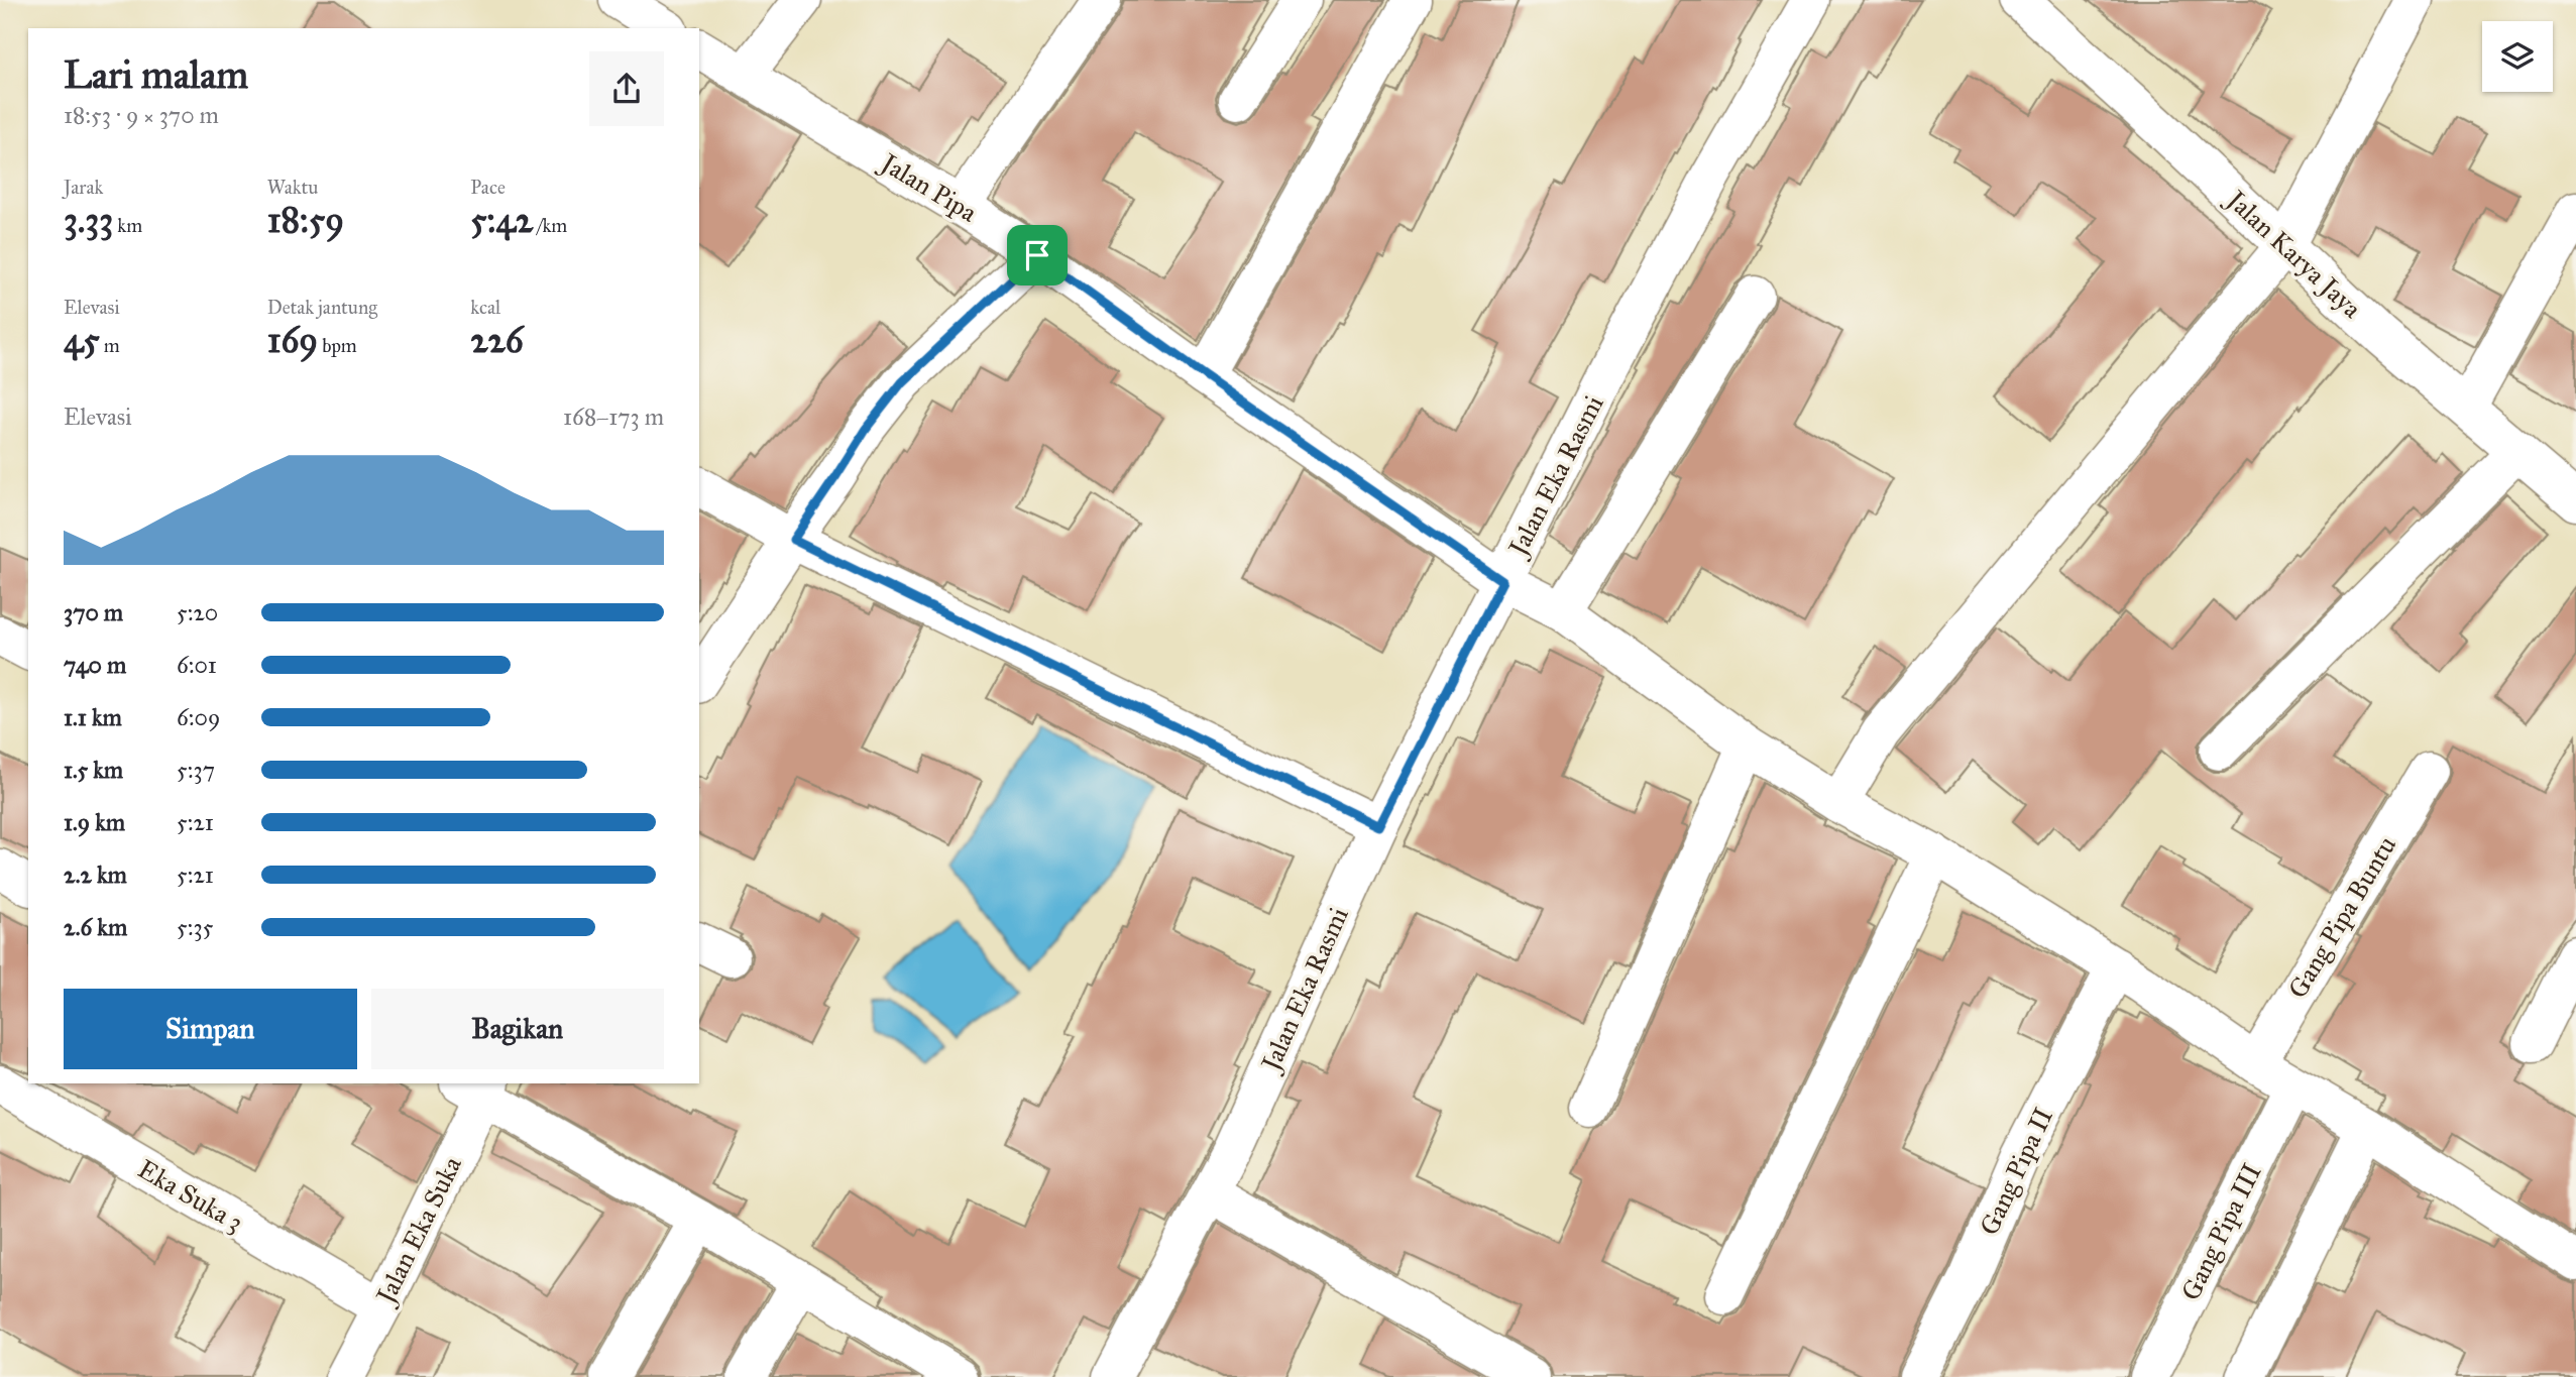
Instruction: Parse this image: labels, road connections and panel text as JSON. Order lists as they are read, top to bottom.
{
  "streets": {
    "street": [
      "Jalan Pipa",
      "Jalan Karya Jaya",
      "Jalan Eka Rasmi",
      "Gang Pipa Buntu",
      "Gang Pipa II",
      "Eka Suka 3",
      "Jalan Eka Suka",
      "Gang Pipa III"
    ]
  },
  "crossings": [
    ["Jalan Pipa", "Jalan Eka Rasmi"],
    ["Jalan Pipa", "Gang Pipa Buntu"],
    ["Jalan Pipa", "Gang Pipa II"],
    ["Jalan Pipa", "Gang Pipa III"],
    ["Eka Suka 3", "Jalan Eka Suka"]
  ],
  "page": {
    "heading": ["Lari malam", "18:53 · 9 × 370 m"],
    "stats": [
      ["Jarak", "3.33 km"],
      ["Waktu", "18:59"],
      ["Pace", "5:42 /km"],
      ["Elevasi", "45 m"],
      ["Detak jantung", "169 bpm"],
      ["kcal", "226"]
    ],
    "chart": ["Elevasi", "168–173 m"],
    "list": [
      {
        "name": "370 m",
        "note": "5:20"
      },
      {
        "name": "740 m",
        "note": "6:01"
      },
      {
        "name": "1.1 km",
        "note": "6:09"
      },
      {
        "name": "1.5 km",
        "note": "5:37"
      },
      {
        "name": "1.9 km",
        "note": "5:21"
      },
      {
        "name": "2.2 km",
        "note": "5:21"
      },
      {
        "name": "2.6 km",
        "note": "5:35"
      }
    ],
    "buttons": ["Simpan", "Bagikan"]
  }
}
